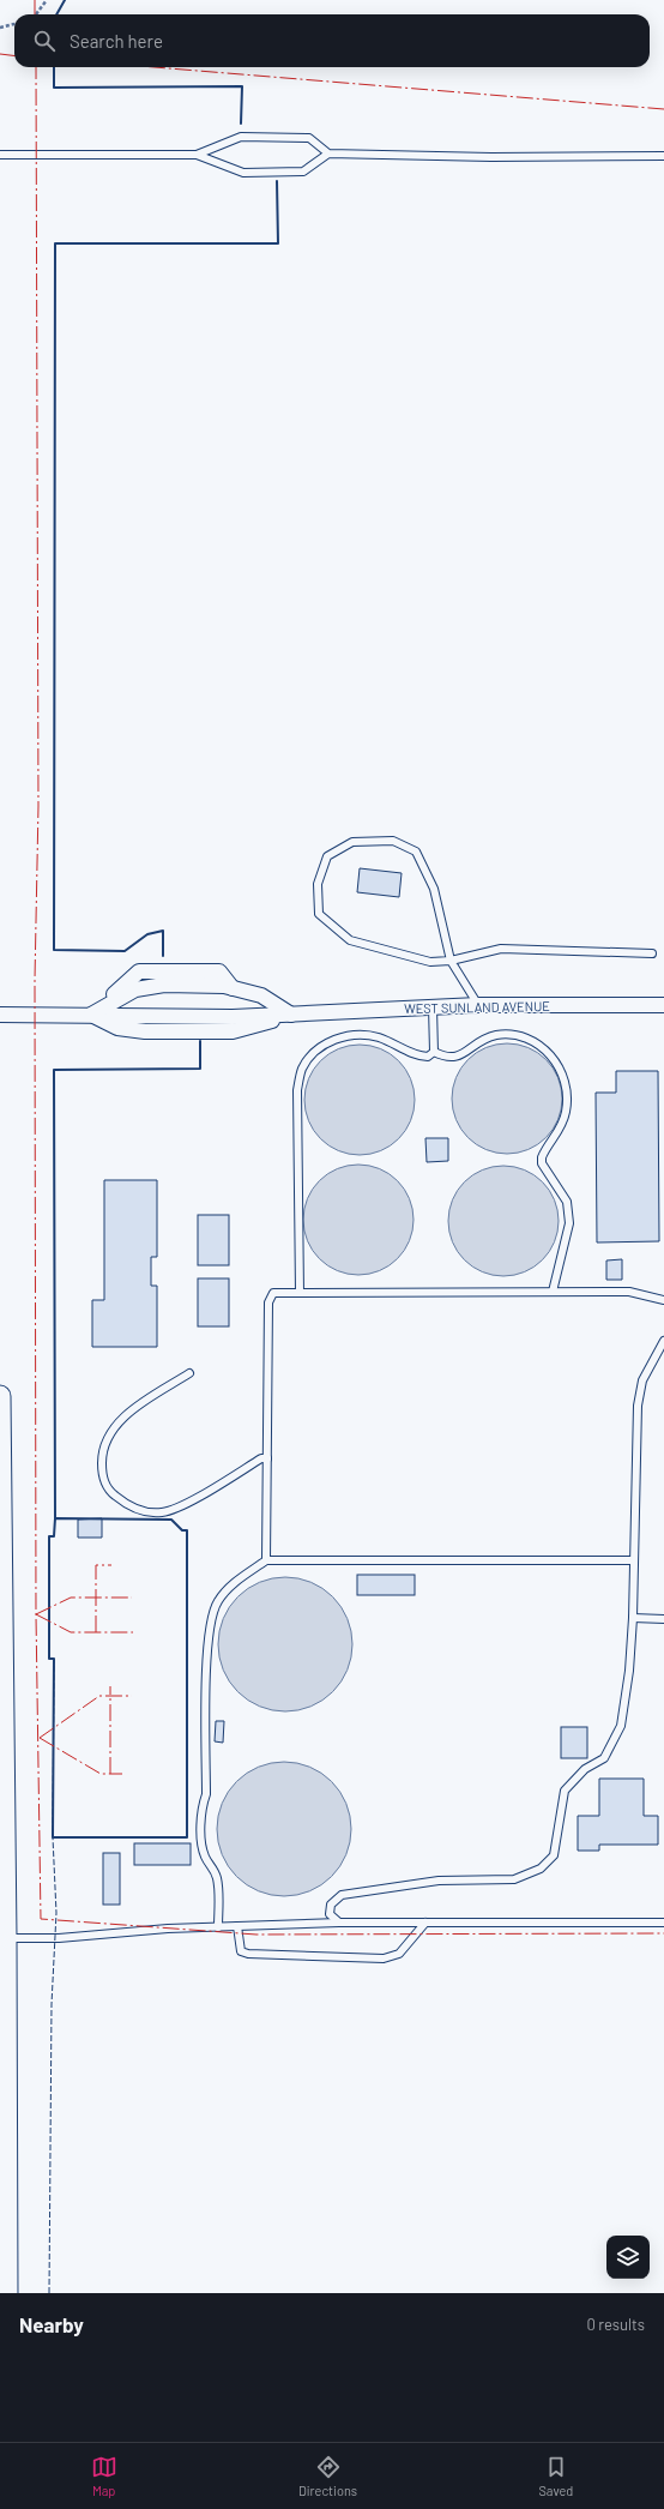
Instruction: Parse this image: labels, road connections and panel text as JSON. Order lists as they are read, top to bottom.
{
  "streets": {
    "street": ["WEST SUNLAND AVENUE"]
  },
  "page": {
    "search": "Search here",
    "heading": ["Nearby", "0 results"],
    "nav": ["Map", "Directions", "Saved"]
  }
}
